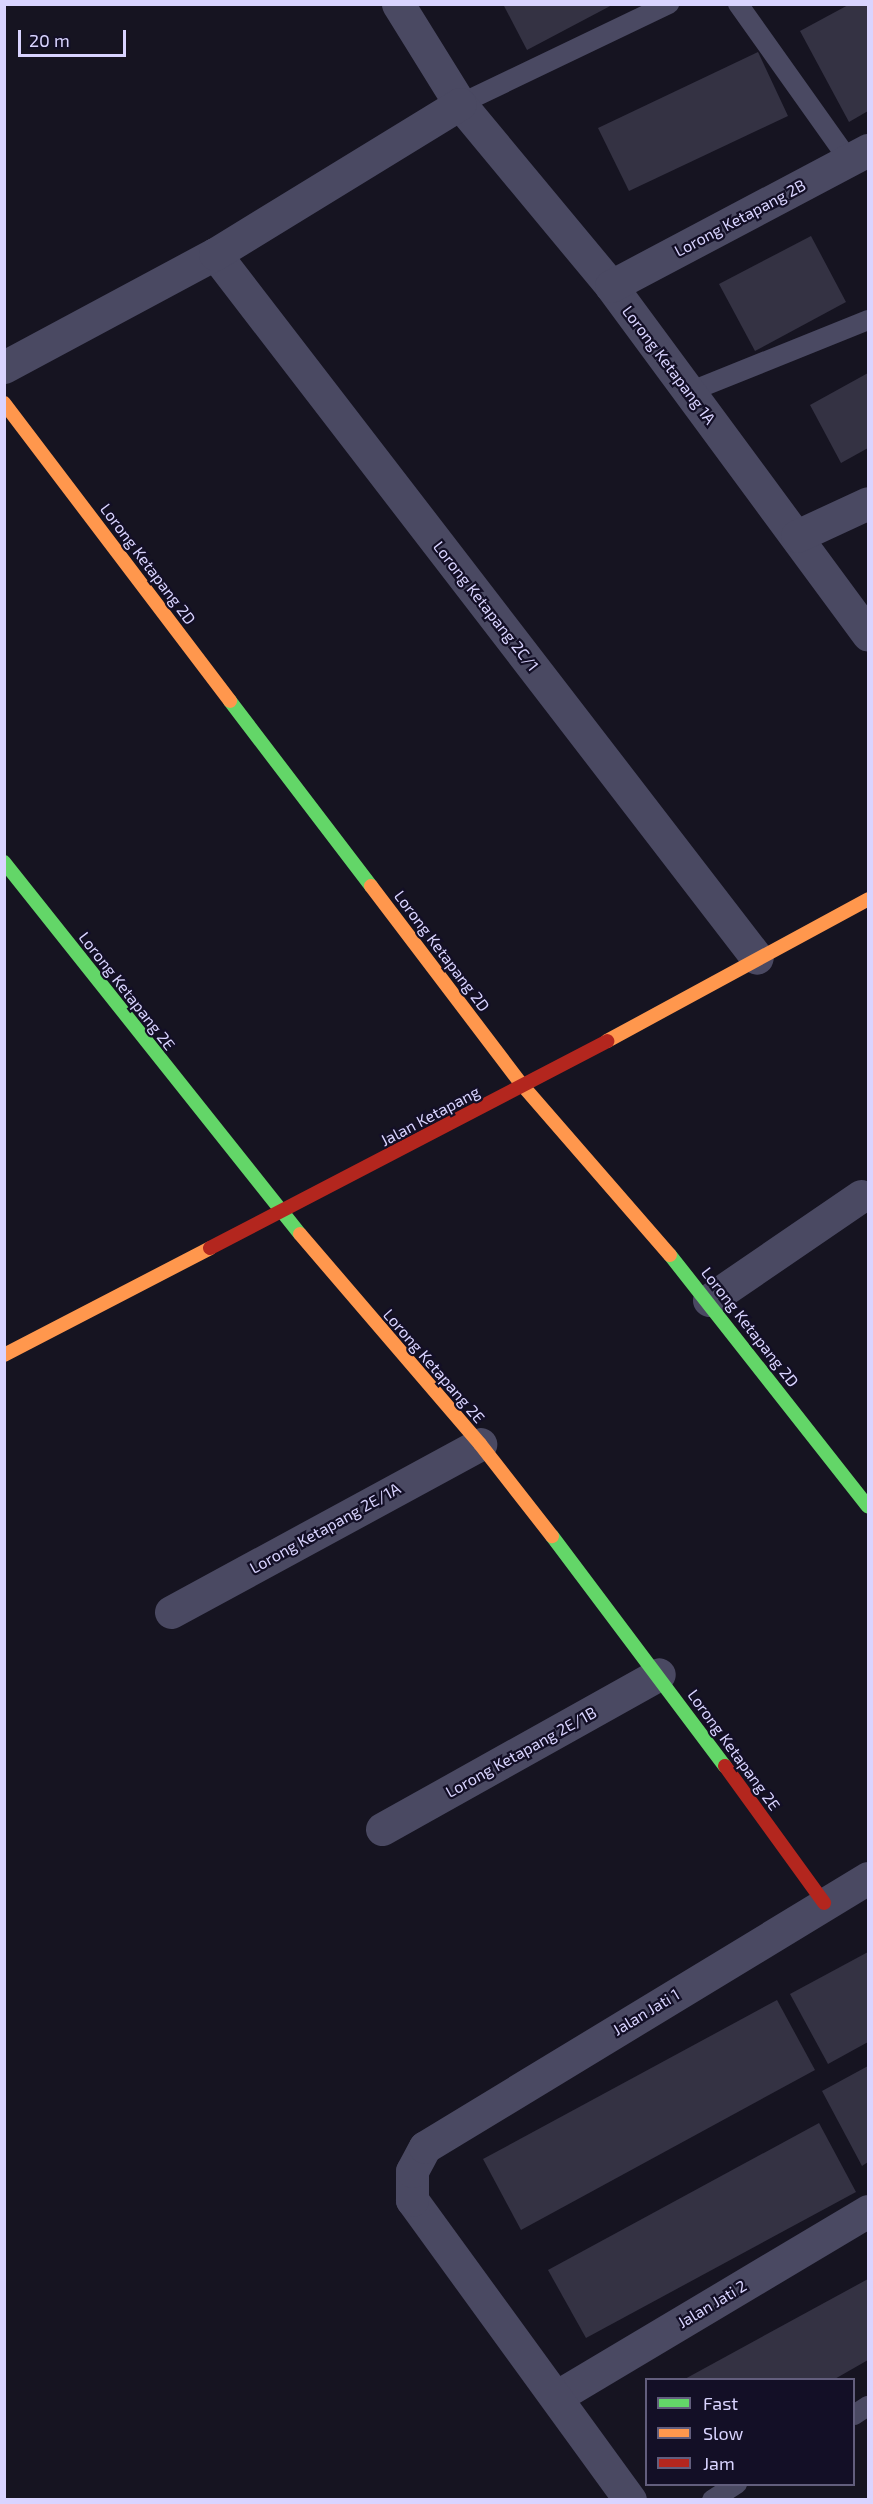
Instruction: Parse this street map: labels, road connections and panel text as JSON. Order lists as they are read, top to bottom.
{
  "streets": {
    "street": [
      "Lorong Ketapang 2B",
      "Lorong Ketapang 1A",
      "Lorong Ketapang 2D",
      "Lorong Ketapang 2C/1",
      "Lorong Ketapang 2E",
      "Jalan Ketapang",
      "Lorong Ketapang 2E/1A",
      "Lorong Ketapang 2E/1B",
      "Jalan Jati 1",
      "Jalan Jati 2"
    ]
  },
  "crossings": [
    ["Lorong Ketapang 2B", "Lorong Ketapang 1A"],
    ["Lorong Ketapang 2D", "Jalan Ketapang"],
    ["Lorong Ketapang 2C/1", "Jalan Ketapang"],
    ["Lorong Ketapang 2E", "Jalan Ketapang"],
    ["Lorong Ketapang 2E", "Lorong Ketapang 2E/1A"],
    ["Lorong Ketapang 2E", "Lorong Ketapang 2E/1B"],
    ["Lorong Ketapang 2E", "Jalan Jati 1"],
    ["Jalan Jati 1", "Jalan Jati 2"]
  ],
  "legend": ["Fast", "Slow", "Jam"],
  "scale_bar": "20 m"
}
